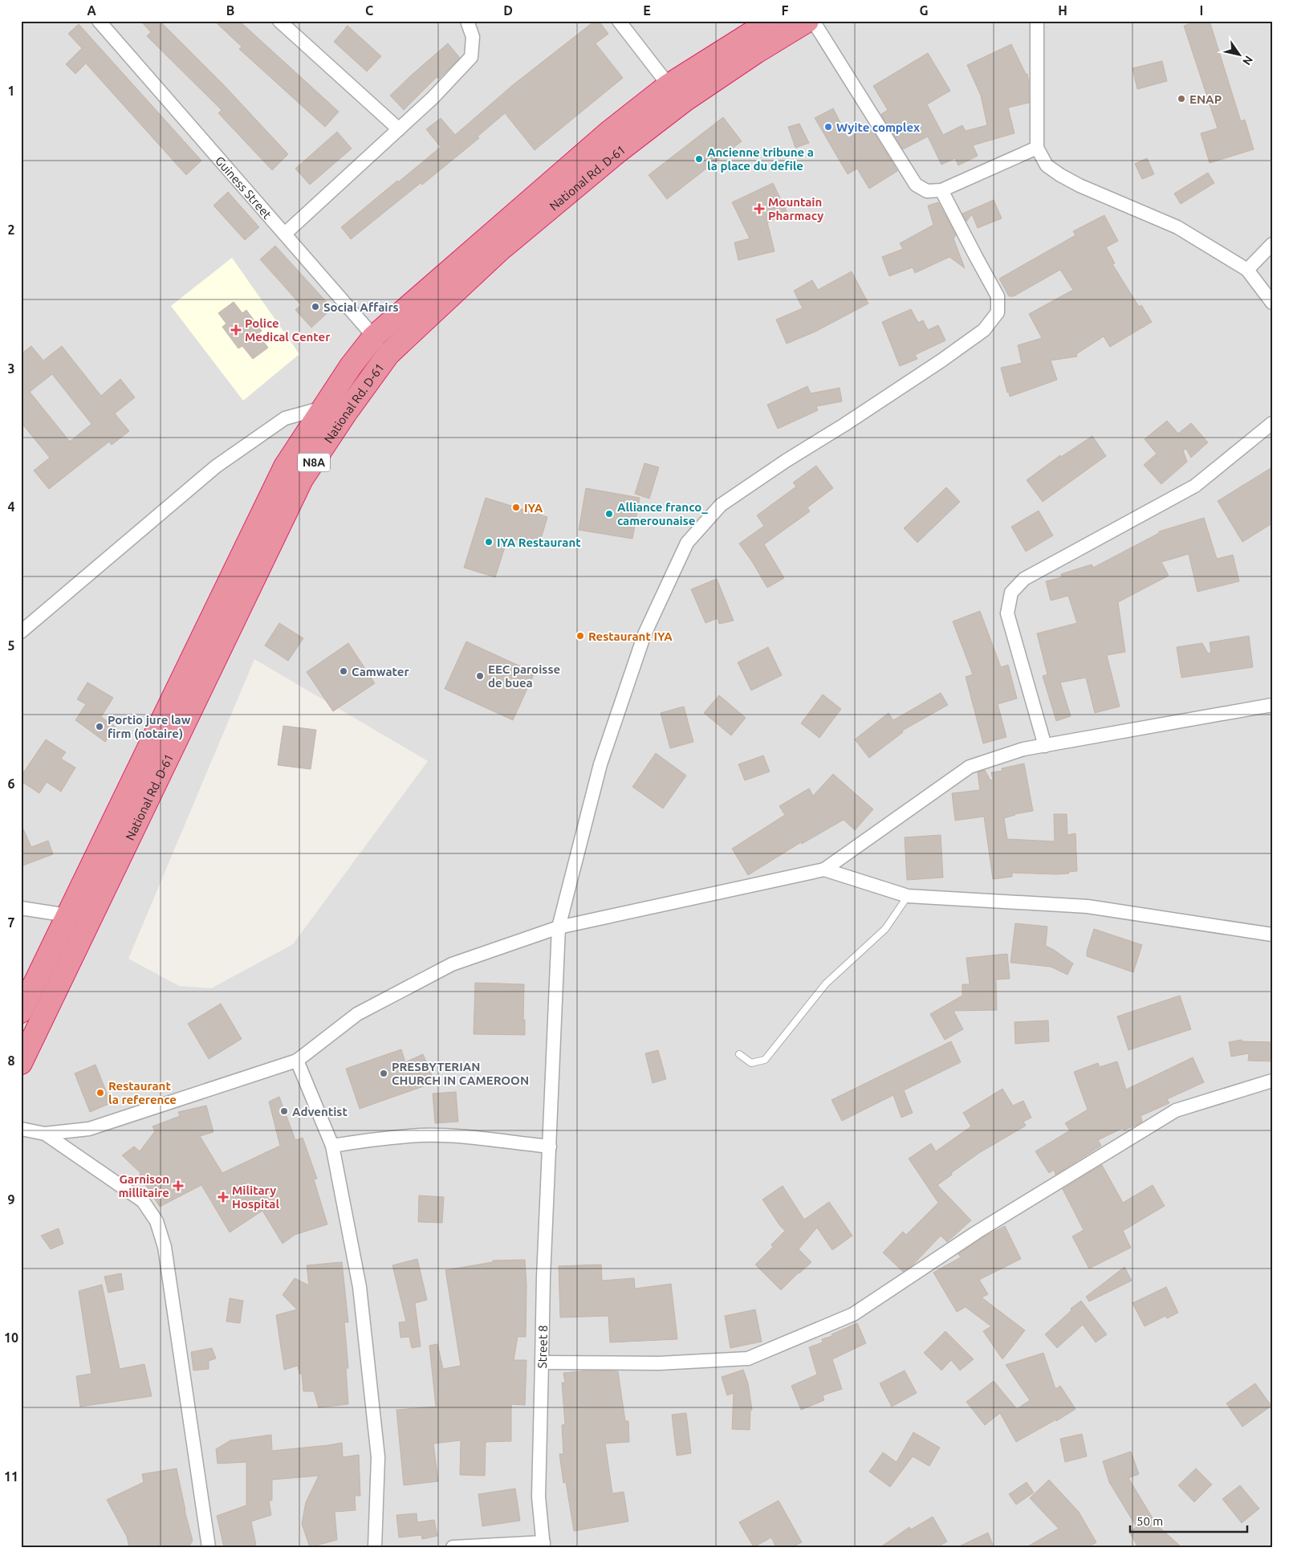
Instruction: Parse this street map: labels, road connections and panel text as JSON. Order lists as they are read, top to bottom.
{
  "streets": {
    "highway": ["National Rd. D-61", "N8A"],
    "street": ["Guiness Street", "Street 8"]
  },
  "crossings": [
    ["National Rd. D-61", "Guiness Street"]
  ],
  "places": {
    "other": [
      "ENAP",
      "Wyite complex",
      "Ancienne tribune a la place du defile",
      "Social Affairs",
      "IYA",
      "Alliance franco_ camerounaise",
      "IYA Restaurant",
      "Restaurant IYA",
      "Camwater",
      "EEC paroisse de buea",
      "Portio jure law firm (notaire)",
      "PRESBYTERIAN CHURCH IN CAMEROON",
      "Restaurant la reference",
      "Adventist"
    ],
    "health": [
      "Mountain Pharmacy",
      "Police Medical Center",
      "Garnison millitaire",
      "Military Hospital"
    ]
  },
  "scale_bar": "50 m",
  "north": "bottom right",
  "grid": {
    "columns": [
      "A",
      "B",
      "C",
      "D",
      "E",
      "F",
      "G",
      "H",
      "I"
    ],
    "rows": [
      "1",
      "2",
      "3",
      "4",
      "5",
      "6",
      "7",
      "8",
      "9",
      "10",
      "11"
    ]
  }
}
